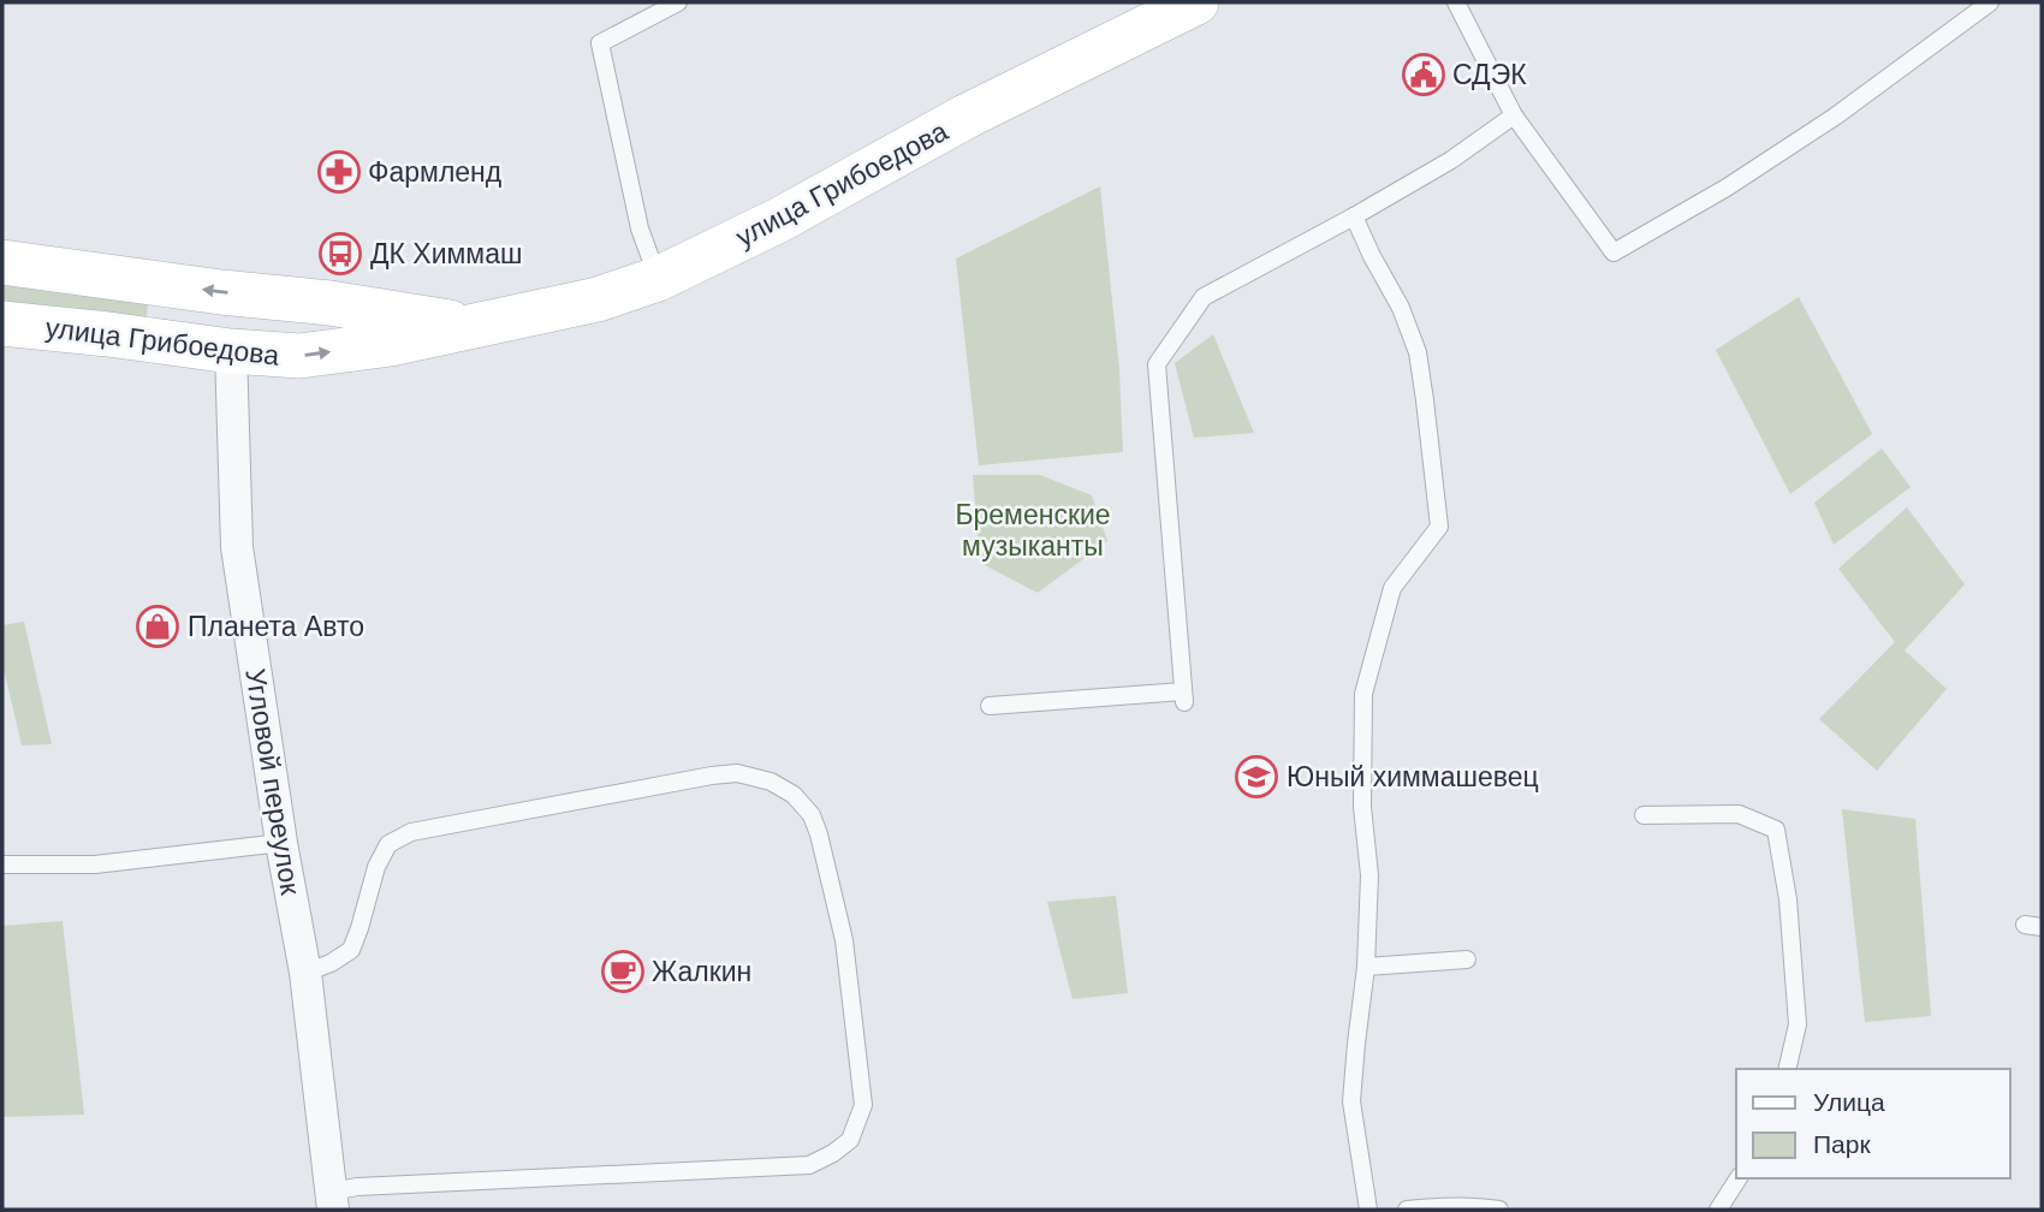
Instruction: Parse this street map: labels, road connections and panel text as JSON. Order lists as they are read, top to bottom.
{
  "streets": {
    "main road": ["улица Грибоедова"],
    "street": ["Угловой переулок"]
  },
  "crossings": [
    ["улица Грибоедова", "Угловой переулок"]
  ],
  "parks": ["Бременские музыканты"],
  "places": {
    "public building": ["СДЭК"],
    "pharmacy": ["Фармленд"],
    "bus stop": ["ДК Химмаш"],
    "shop": ["Планета Авто"],
    "school or university": ["Юный химмашевец"],
    "cafe": ["Жалкин"]
  },
  "legend": ["Улица", "Парк"]
}
